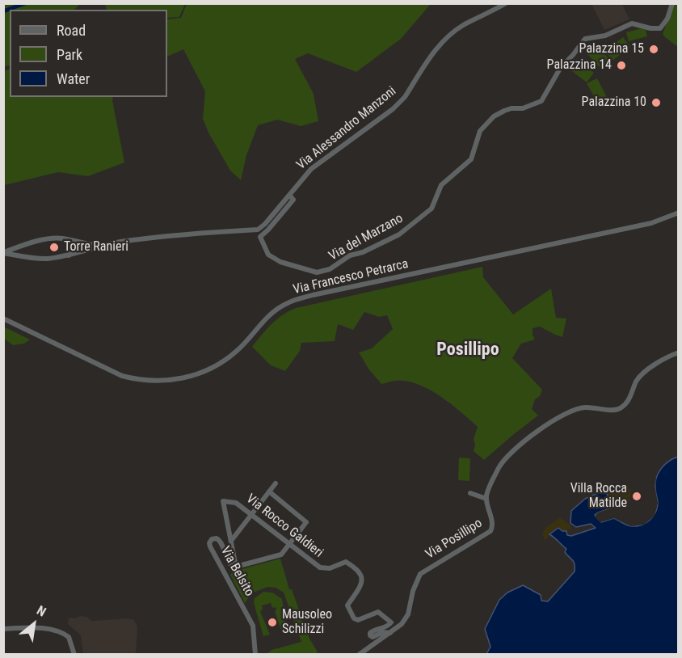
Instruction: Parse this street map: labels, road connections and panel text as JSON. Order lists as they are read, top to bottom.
{
  "streets": {
    "street": [
      "Via Alessandro Manzoni",
      "Via del Marzano",
      "Via Francesco Petrarca",
      "Via Rocco Galdieri",
      "Via Posillipo",
      "Via Belsito"
    ]
  },
  "crossings": [
    ["Via Alessandro Manzoni", "Via del Marzano"],
    ["Via Rocco Galdieri", "Via Posillipo"]
  ],
  "districts": ["Posillipo"],
  "places": [
    "Palazzina 15",
    "Palazzina 14",
    "Palazzina 10",
    "Torre Ranieri",
    "Villa Rocca Matilde",
    "Mausoleo Schilizzi"
  ],
  "legend": ["Road", "Park", "Water"],
  "north": "top right"
}
